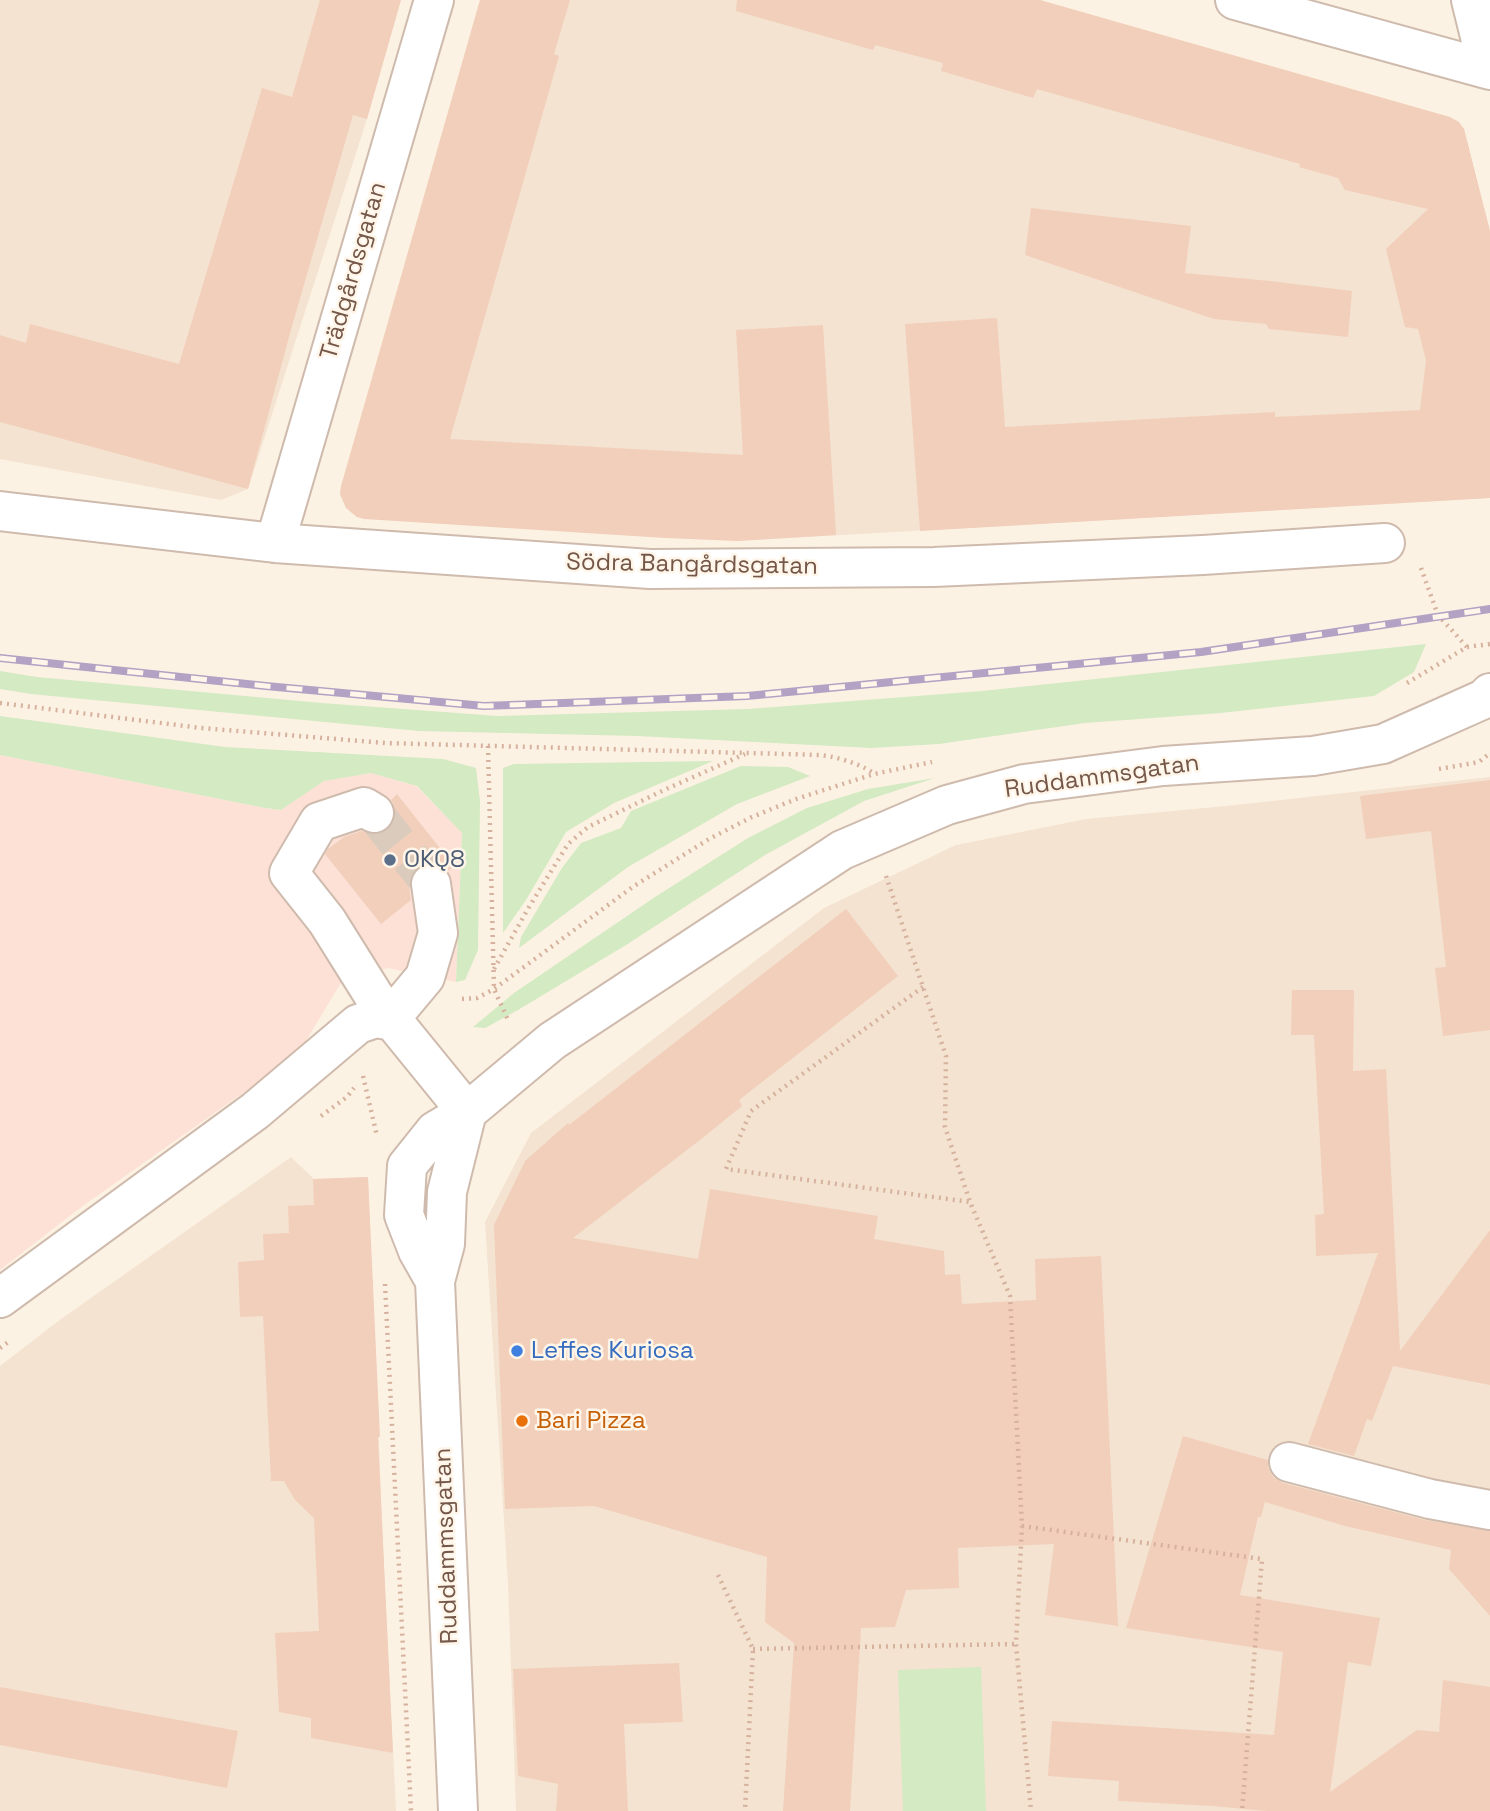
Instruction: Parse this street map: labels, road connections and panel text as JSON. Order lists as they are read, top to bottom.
{
  "streets": {
    "street": ["Trädgårdsgatan", "Södra Bangårdsgatan", "Ruddammsgatan"]
  },
  "crossings": [
    ["Trädgårdsgatan", "Södra Bangårdsgatan"]
  ],
  "places": ["OKQ8", "Leffes Kuriosa", "Bari Pizza"]
}
